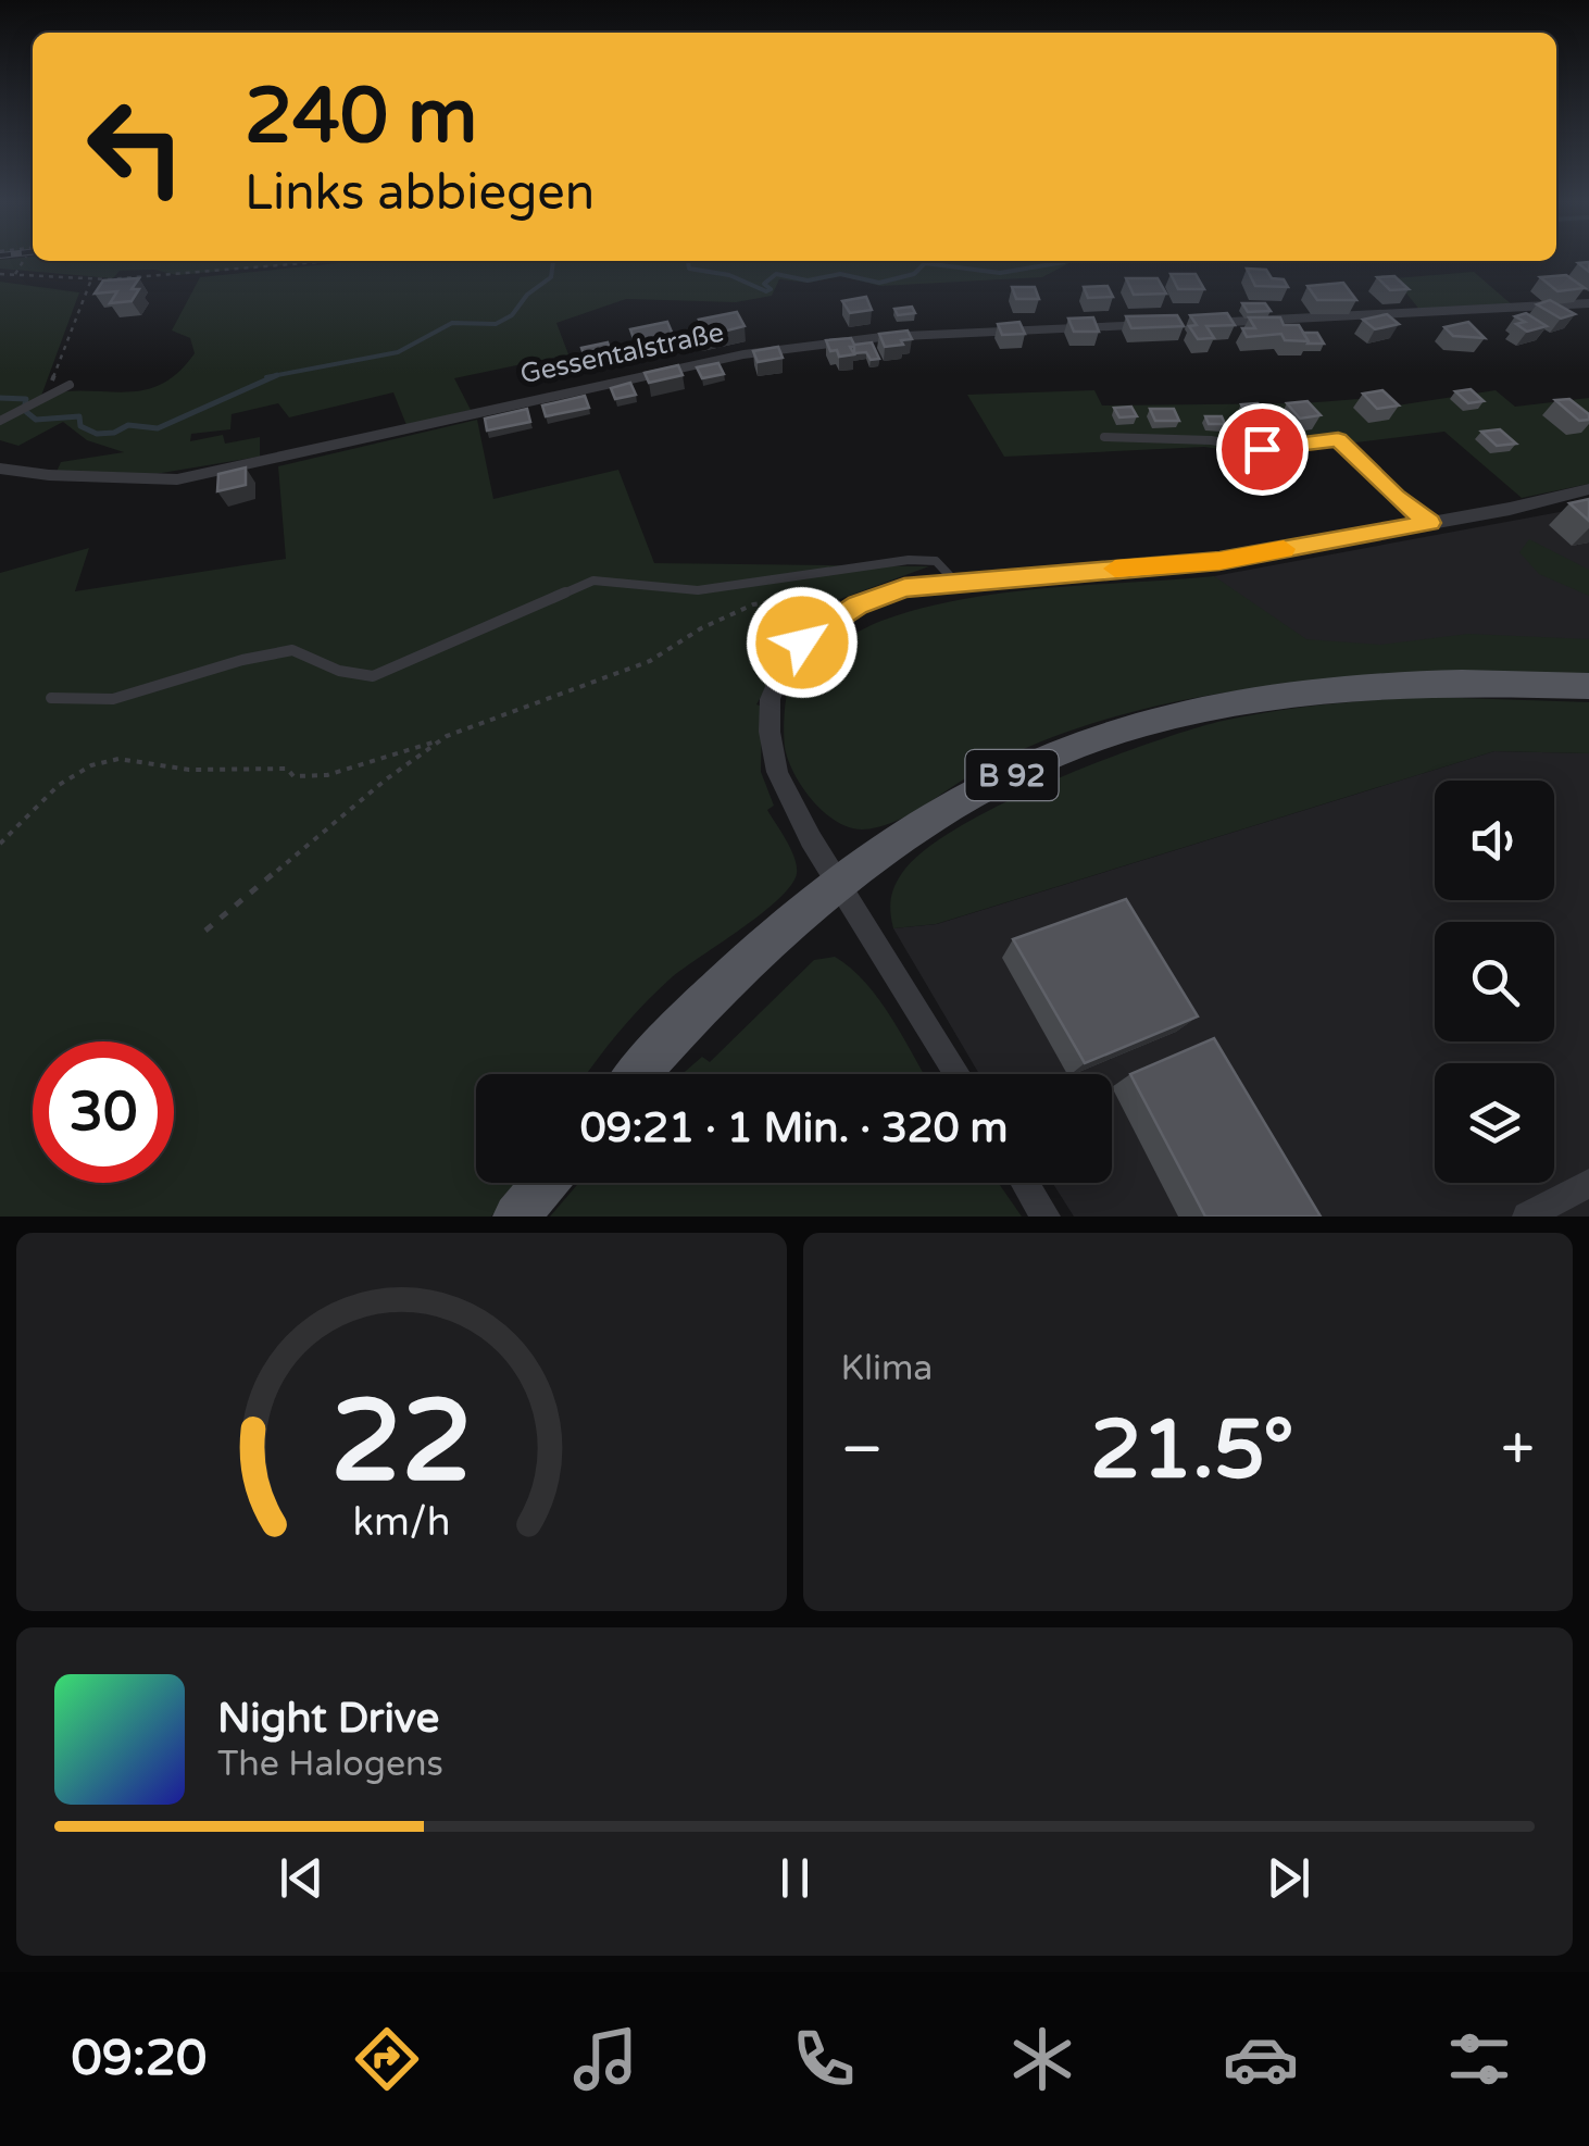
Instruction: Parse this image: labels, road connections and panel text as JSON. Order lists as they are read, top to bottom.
{
  "streets": {
    "main road": ["B 92"],
    "street": ["Gessentalstraße"]
  },
  "page": {
    "turn": ["240 m", "Links abbiegen"],
    "limit": "30",
    "trip": "09:21 · 1 Min. · 320 m",
    "tile": "Klima",
    "heat": ["−", "21.5°", "+"],
    "song": ["Night Drive", "The Halogens"],
    "tabs": "09:20",
    "gauge": ["22", "km/h"]
  }
}
